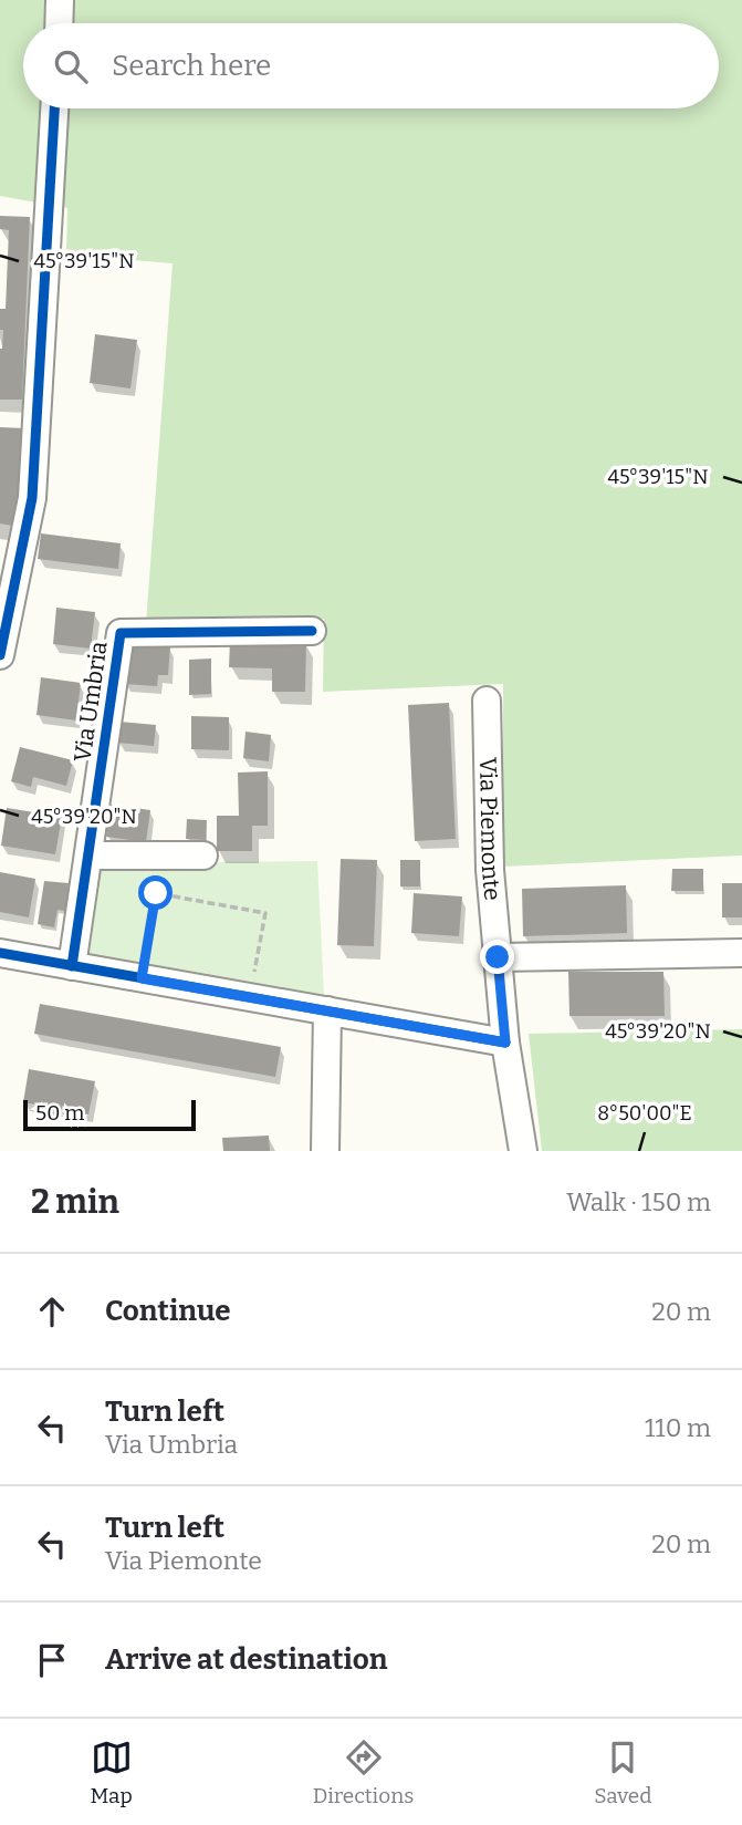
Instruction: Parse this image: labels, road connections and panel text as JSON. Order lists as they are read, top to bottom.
{
  "streets": {
    "street": ["Via Umbria", "Via Piemonte"]
  },
  "scale_bar": "50 m",
  "page": {
    "search": "Search here",
    "scale": "50 m",
    "heading": ["2 min", "Walk · 150 m"],
    "list": [
      ["Continue", "20 m"],
      ["Turn left", "Via Umbria", "110 m"],
      ["Turn left", "Via Piemonte", "20 m"],
      "Arrive at destination"
    ],
    "nav": ["Map", "Directions", "Saved"]
  },
  "coordinates": ["45°39'15\"N", "45°39'20\"N", "8°50'00\"E"]
}
